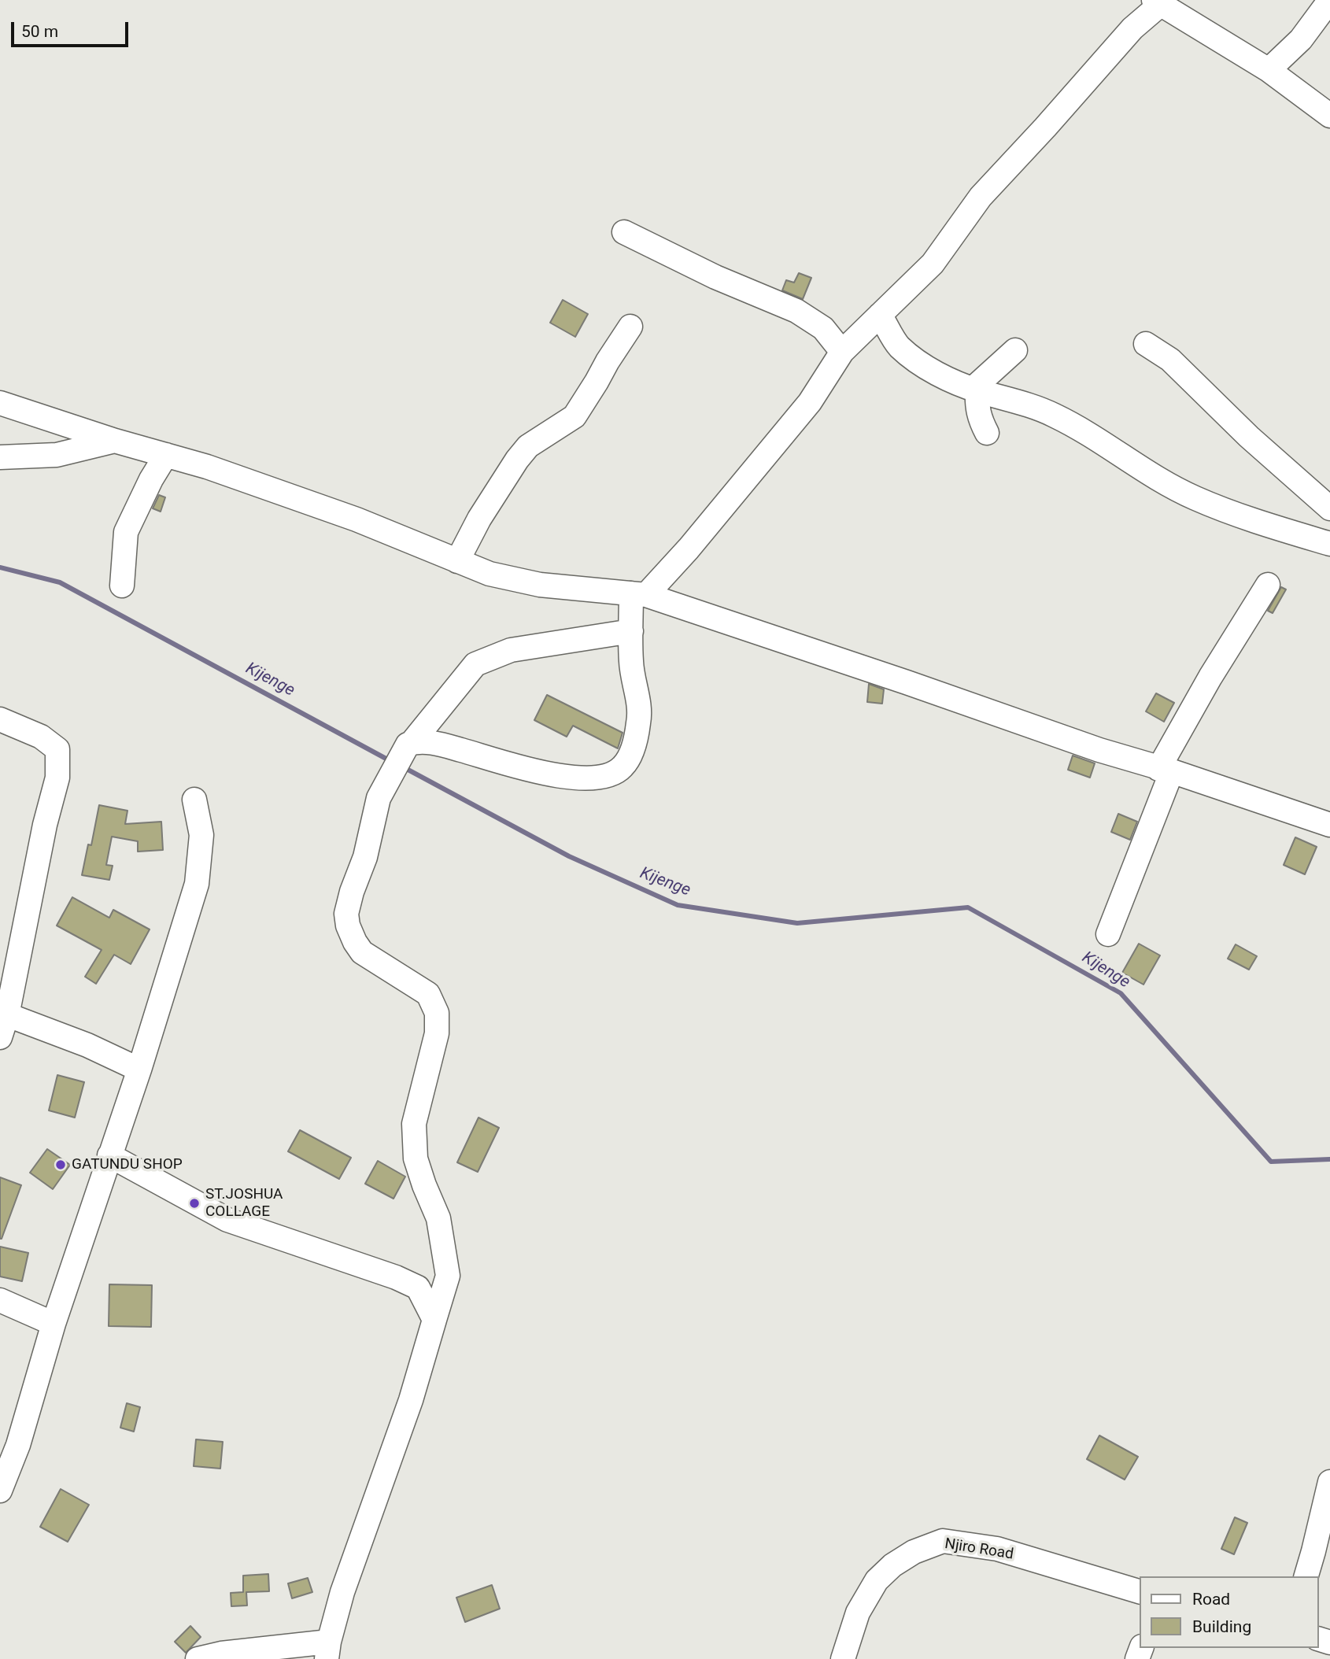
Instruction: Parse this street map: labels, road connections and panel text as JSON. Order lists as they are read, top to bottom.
{
  "streets": {
    "street": ["Njiro Road"]
  },
  "water": ["Kijenge"],
  "places": ["GATUNDU SHOP", "ST.JOSHUA COLLAGE"],
  "legend": ["Road", "Building"],
  "scale_bar": "50 m"
}
